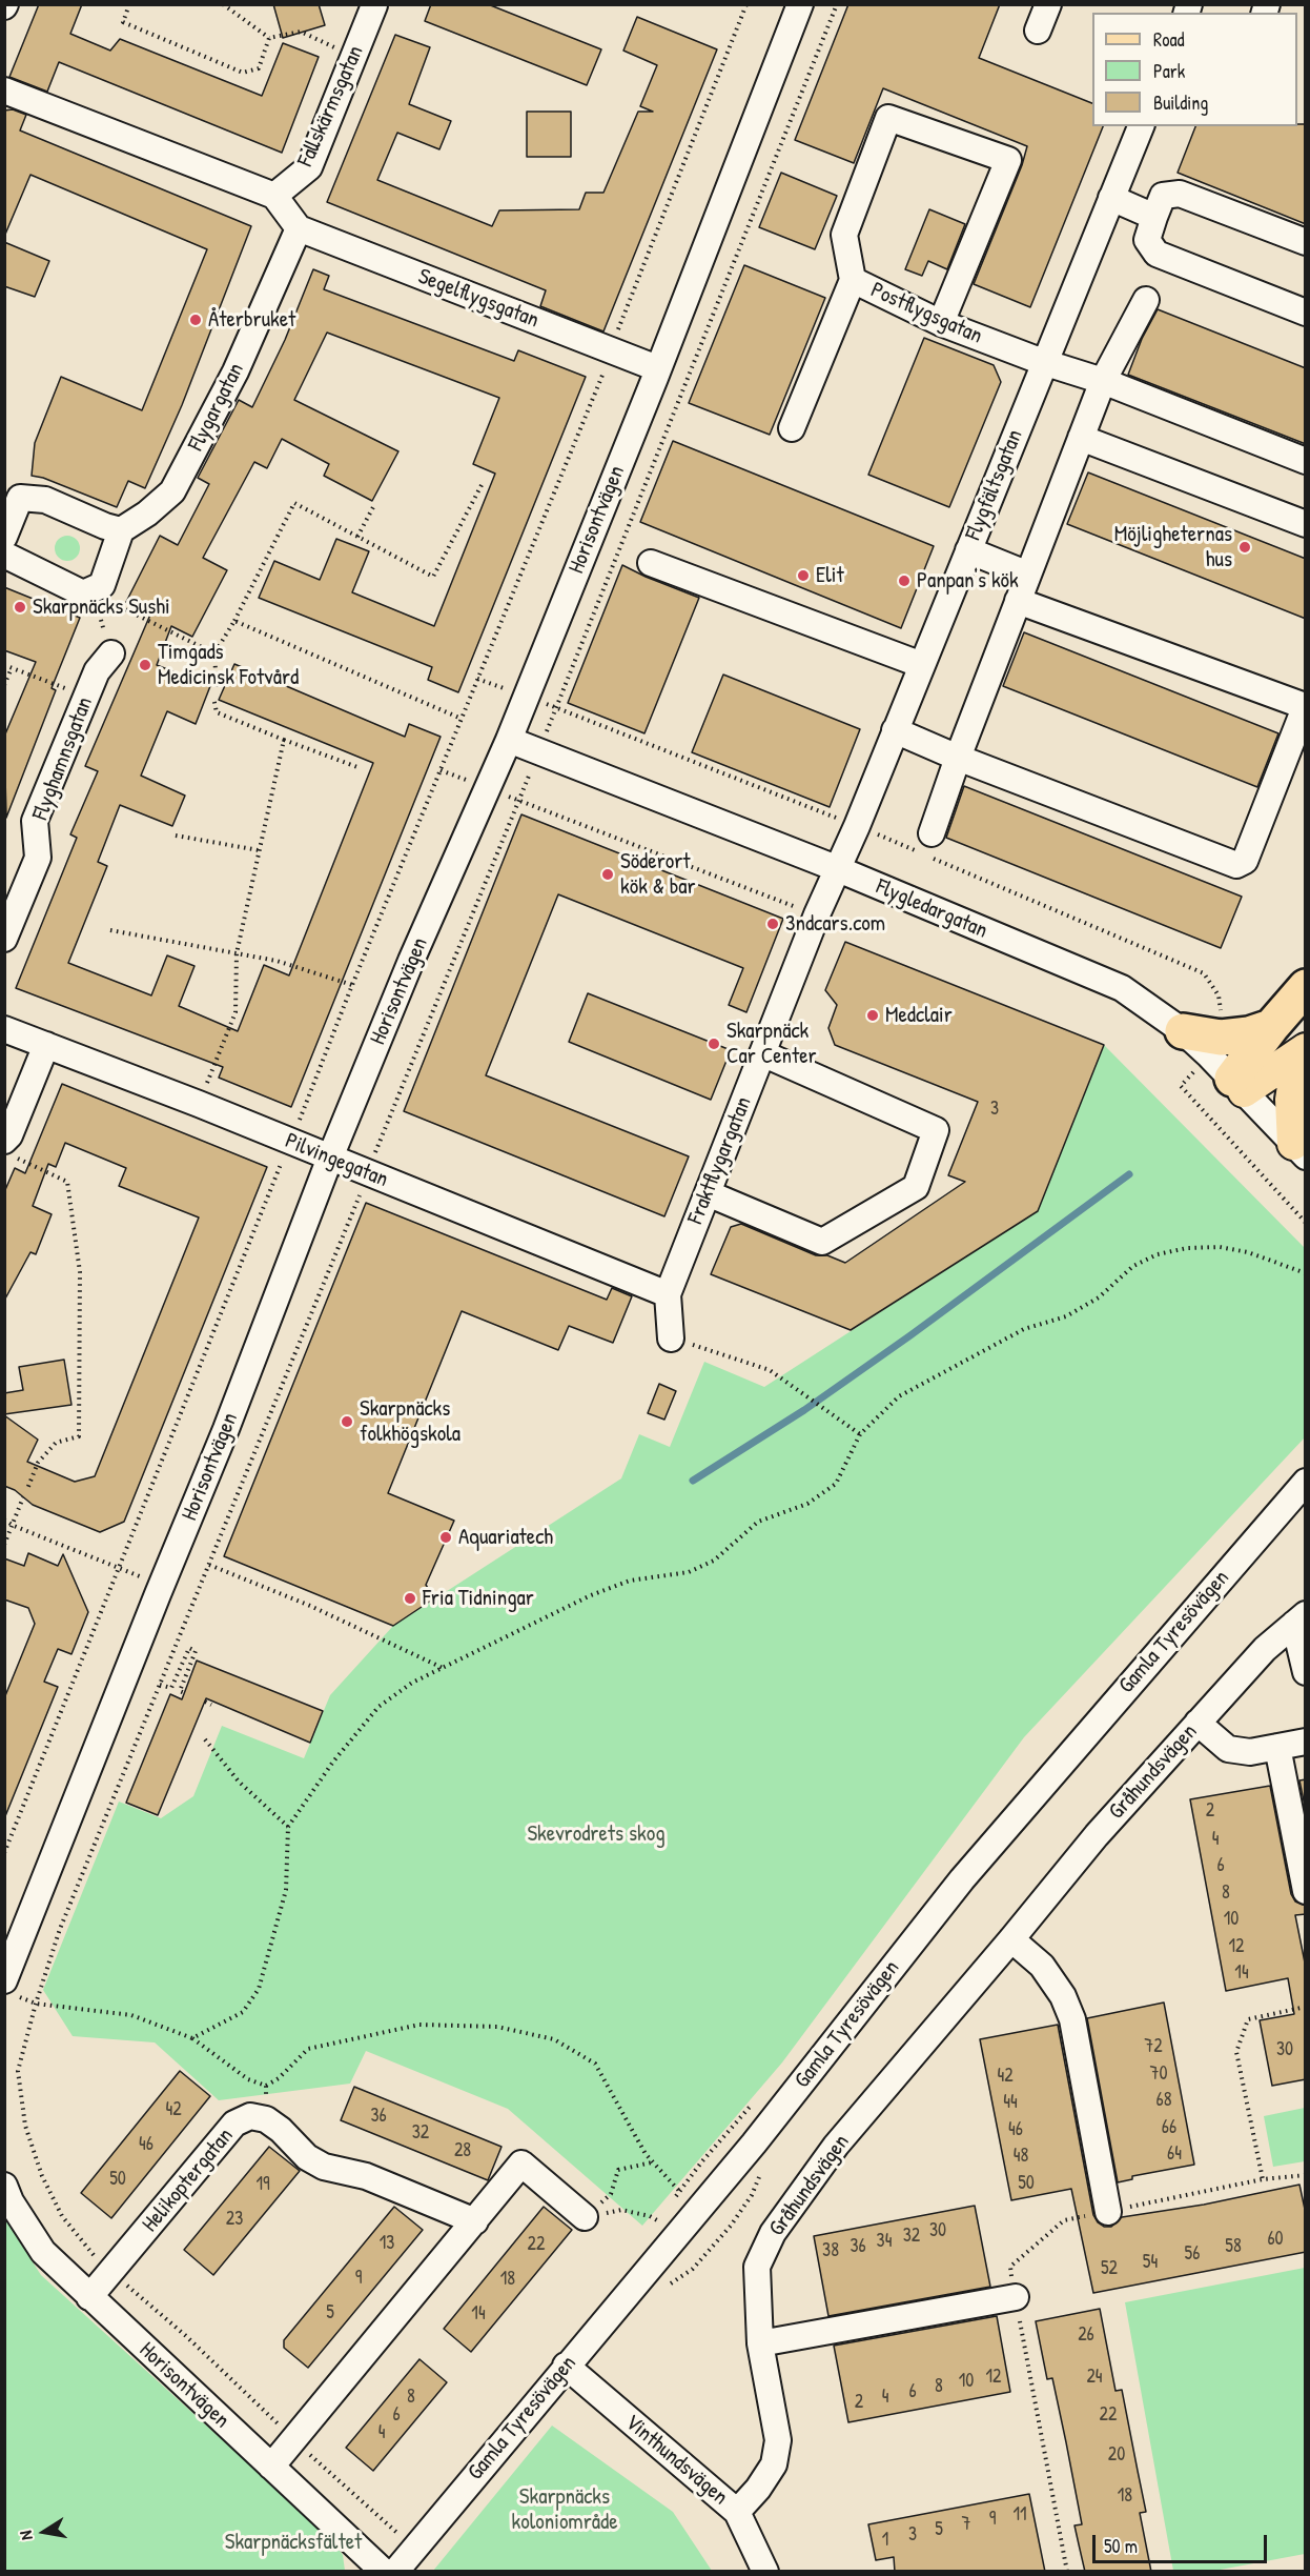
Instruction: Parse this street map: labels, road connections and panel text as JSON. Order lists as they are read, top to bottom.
{
  "streets": {
    "street": [
      "Fallskärmsgatan",
      "Segelflygsgatan",
      "Postflygsgatan",
      "Flygargatan",
      "Flygfältsgatan",
      "Horisontvägen",
      "Flyghamnsgatan",
      "Flygledargatan",
      "Pilvingegatan",
      "Fraktflygargatan",
      "Gamla Tyresövägen",
      "Gråhundsvägen",
      "Helikoptergatan",
      "Vinthundsvägen"
    ]
  },
  "crossings": [
    ["Segelflygsgatan", "Flygargatan"],
    ["Segelflygsgatan", "Horisontvägen"],
    ["Postflygsgatan", "Flygfältsgatan"],
    ["Flygfältsgatan", "Flygledargatan"],
    ["Flygfältsgatan", "Fraktflygargatan"],
    ["Horisontvägen", "Flygledargatan"],
    ["Horisontvägen", "Pilvingegatan"],
    ["Horisontvägen", "Helikoptergatan"],
    ["Pilvingegatan", "Fraktflygargatan"],
    ["Gamla Tyresövägen", "Vinthundsvägen"],
    ["Gråhundsvägen", "Vinthundsvägen"]
  ],
  "parks": ["Skevrodrets skog", "Skarpnäcks koloniområde", "Skarpnäcksfältet"],
  "places": [
    "Återbruket",
    "Möjligheternas hus",
    "Elit",
    "Panpan's kök",
    "Skarpnäcks Sushi",
    "Timgads Medicinsk Fotvård",
    "Söderort kök & bar",
    "3ndcars.com",
    "Medclair",
    "Skarpnäck Car Center",
    "Skarpnäcks folkhögskola",
    "Aquariatech",
    "Fria Tidningar"
  ],
  "house_numbers": [
    "3",
    "2",
    "4",
    "6",
    "8",
    "10",
    "12",
    "14",
    "72",
    "30",
    "70",
    "42",
    "68",
    "44",
    "42",
    "36",
    "66",
    "46",
    "32",
    "46",
    "28",
    "64",
    "48",
    "50",
    "50",
    "19",
    "23",
    "30",
    "32",
    "60",
    "34",
    "13",
    "22",
    "36",
    "58",
    "38",
    "56",
    "54",
    "52",
    "9",
    "18",
    "5",
    "14",
    "26",
    "12",
    "24",
    "10",
    "8",
    "6",
    "8",
    "4",
    "2",
    "6",
    "22",
    "4",
    "20",
    "18",
    "11",
    "9",
    "7",
    "5",
    "3",
    "1"
  ],
  "legend": ["Road", "Park", "Building"],
  "scale_bar": "50 m",
  "north": "left"
}
